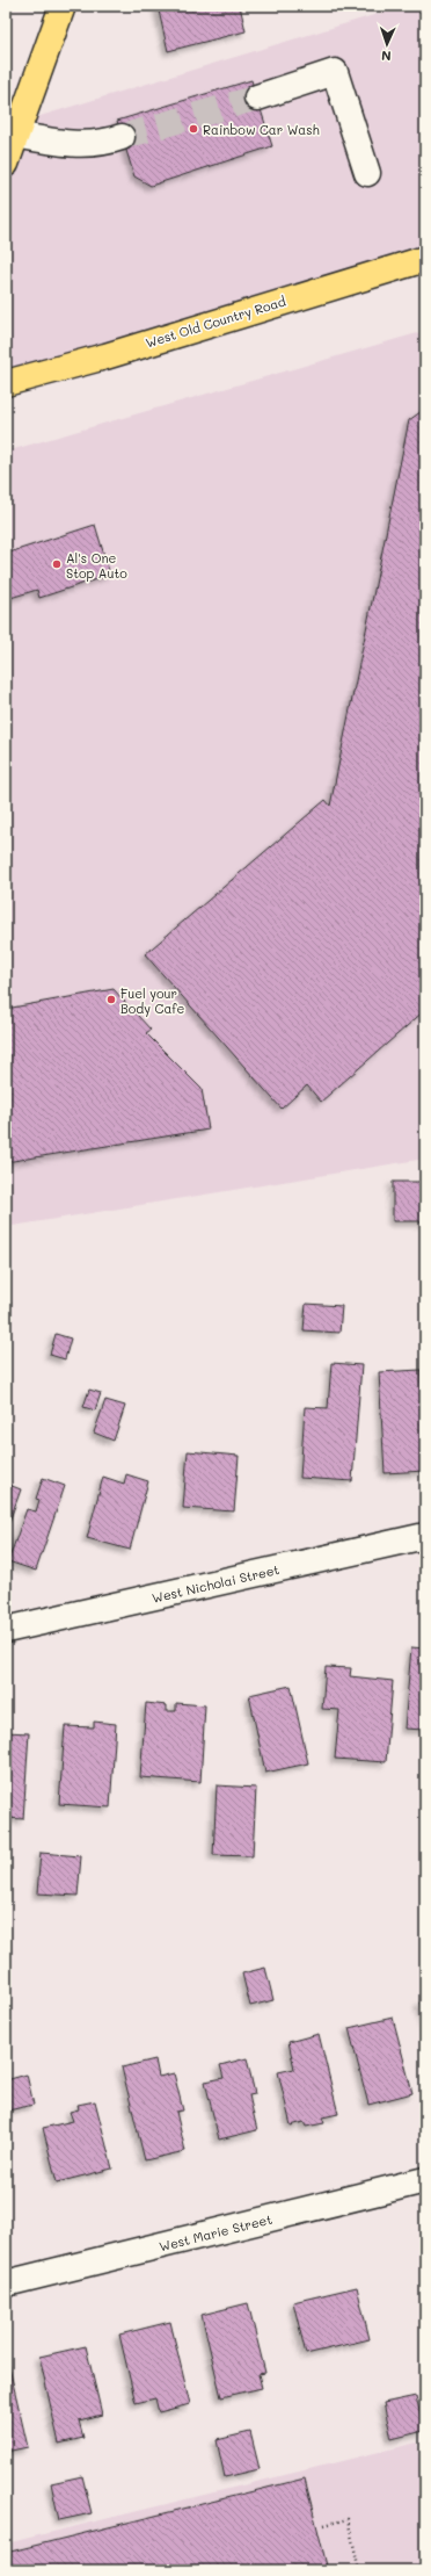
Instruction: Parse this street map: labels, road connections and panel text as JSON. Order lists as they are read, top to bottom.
{
  "streets": {
    "main road": ["West Old Country Road"],
    "street": ["West Nicholai Street", "West Marie Street"]
  },
  "places": ["Rainbow Car Wash", "Al's One Stop Auto", "Fuel your Body Cafe"],
  "north": "bottom"
}
